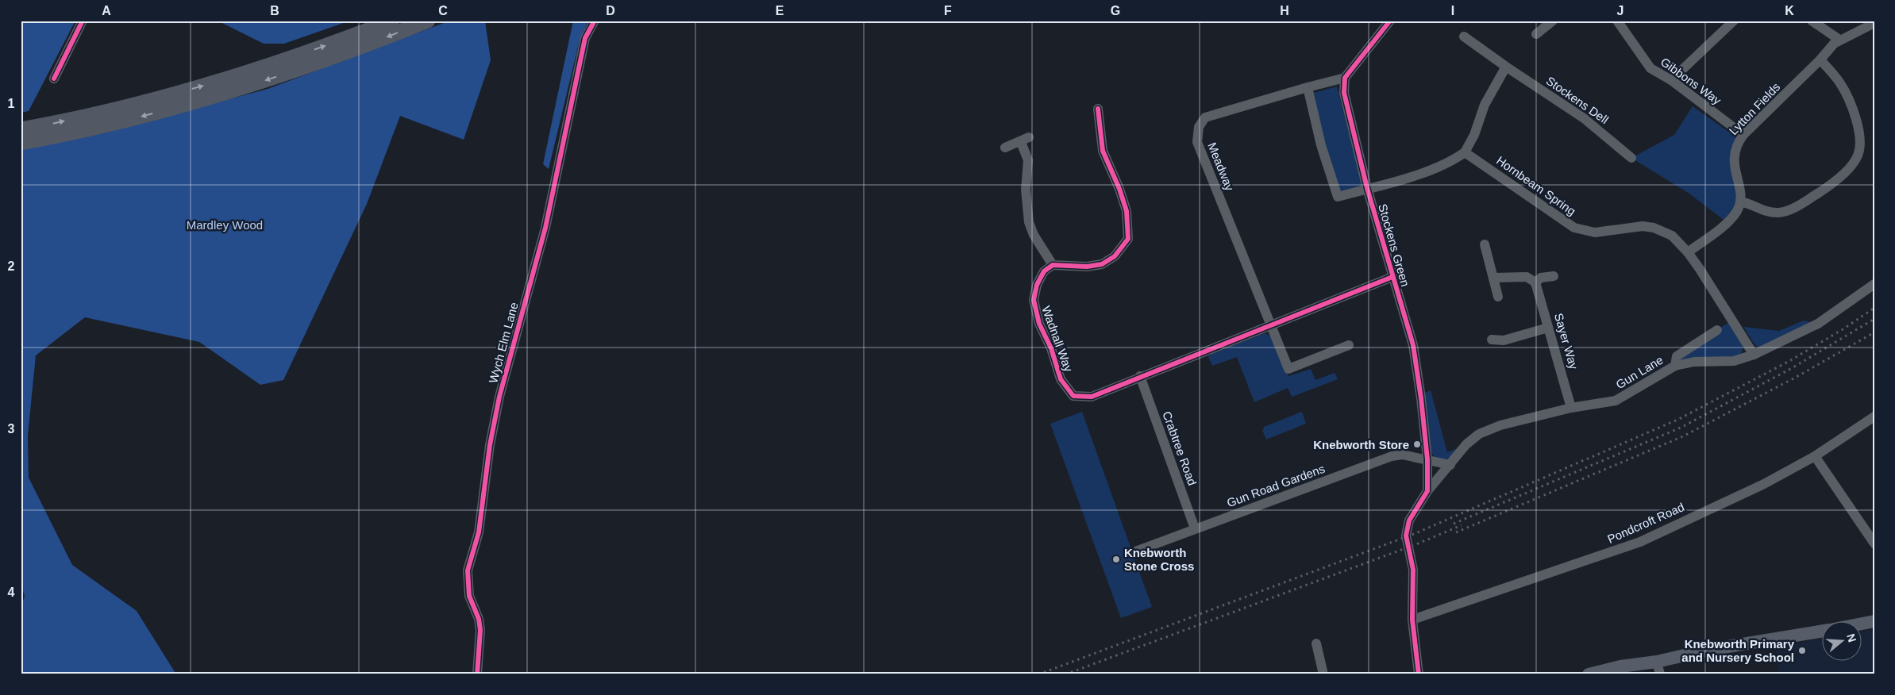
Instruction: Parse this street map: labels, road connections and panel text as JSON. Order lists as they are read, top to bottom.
{
  "streets": {
    "street": [
      "Gibbons Way",
      "Stockens Dell",
      "Lytton Fields",
      "Meadway",
      "Hornbeam Spring",
      "Stockens Green",
      "Wadnall Way",
      "Sayer Way",
      "Wych Elm Lane",
      "Gun Lane",
      "Crabtree Road",
      "Gun Road Gardens",
      "Pondcroft Road"
    ]
  },
  "crossings": [
    ["Gibbons Way", "Lytton Fields"],
    ["Meadway", "Stockens Green"],
    ["Meadway", "Wadnall Way"],
    ["Hornbeam Spring", "Gun Lane"],
    ["Stockens Green", "Wadnall Way"],
    ["Stockens Green", "Gun Lane"],
    ["Stockens Green", "Gun Road Gardens"],
    ["Wadnall Way", "Crabtree Road"],
    ["Sayer Way", "Gun Lane"],
    ["Gun Lane", "Gun Road Gardens"],
    ["Gun Lane", "Pondcroft Road"],
    ["Crabtree Road", "Gun Road Gardens"]
  ],
  "parks": ["Mardley Wood"],
  "places": ["Knebworth Store", "Knebworth Stone Cross", "Knebworth Primary and Nursery School"],
  "north": "right",
  "grid": {
    "columns": [
      "A",
      "B",
      "C",
      "D",
      "E",
      "F",
      "G",
      "H",
      "I",
      "J",
      "K"
    ],
    "rows": [
      "1",
      "2",
      "3",
      "4"
    ]
  }
}
